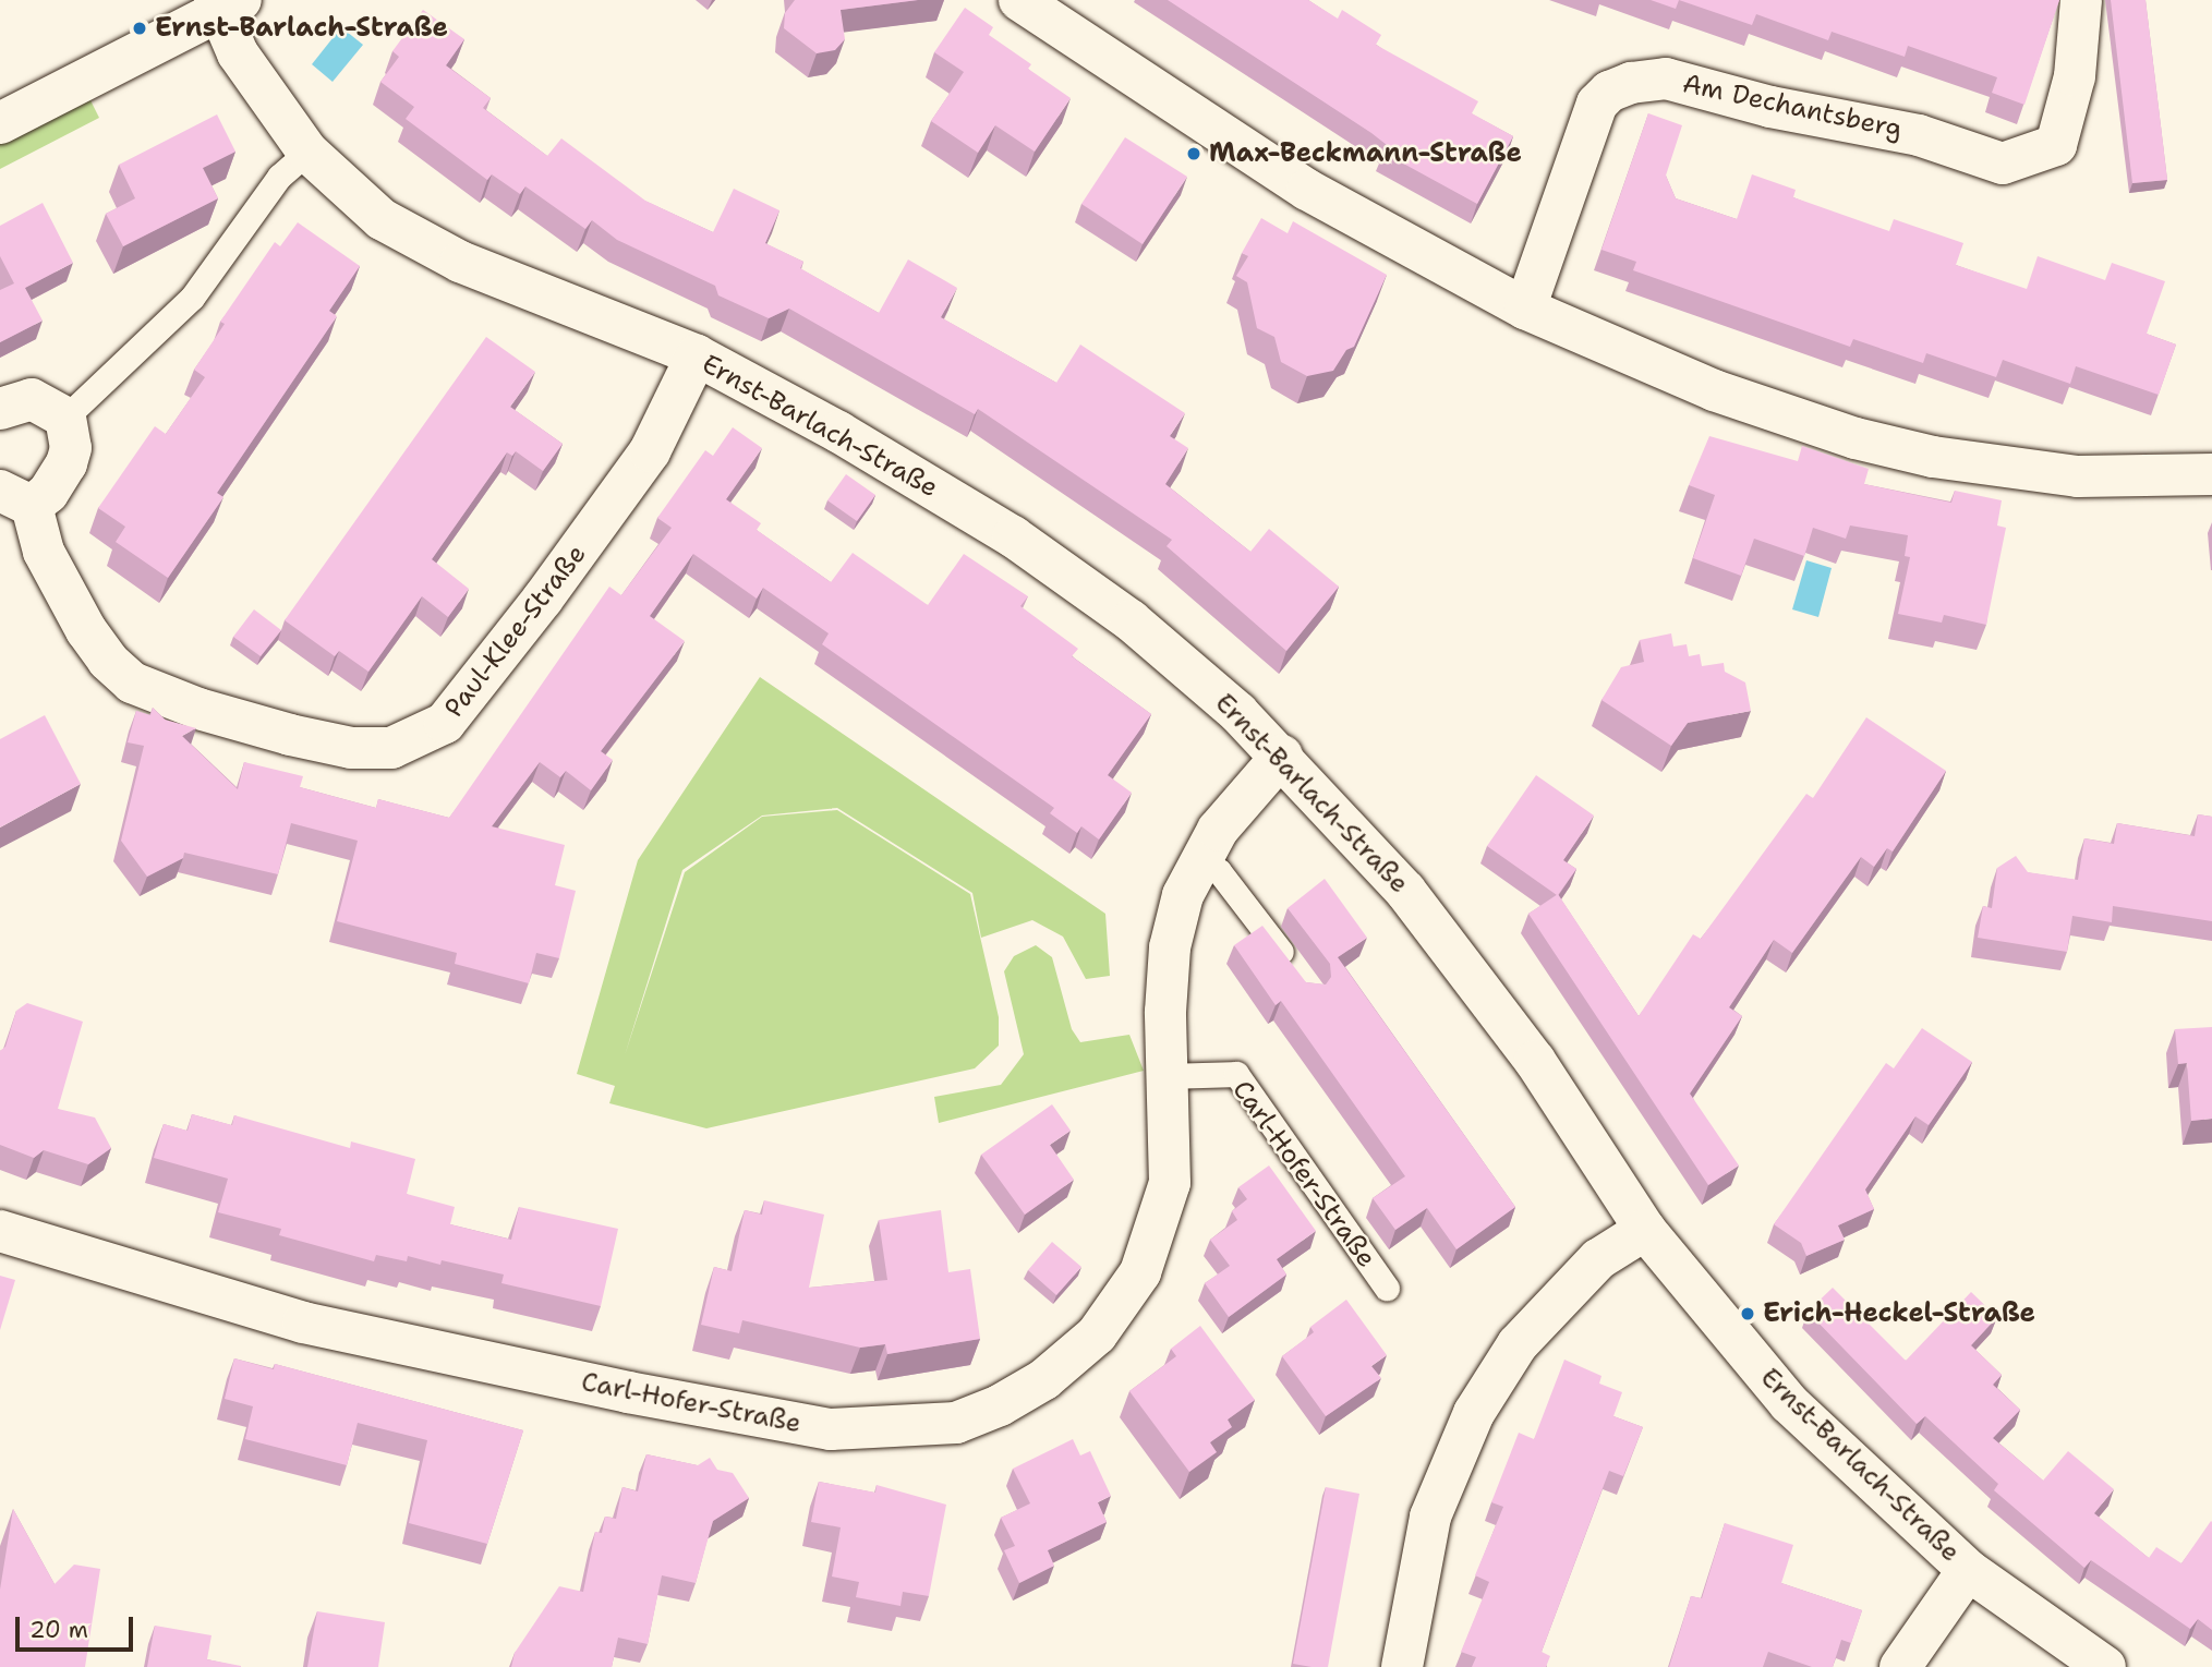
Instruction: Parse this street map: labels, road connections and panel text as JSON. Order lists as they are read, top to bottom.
{
  "streets": {
    "street": [
      "Am Dechantsberg",
      "Ernst-Barlach-Straße",
      "Paul-Klee-Straße",
      "Carl-Hofer-Straße"
    ]
  },
  "crossings": [
    ["Ernst-Barlach-Straße", "Paul-Klee-Straße"],
    ["Ernst-Barlach-Straße", "Carl-Hofer-Straße"]
  ],
  "places": ["Ernst-Barlach-Straße", "Max-Beckmann-Straße", "Erich-Heckel-Straße"],
  "scale_bar": "20 m"
}
